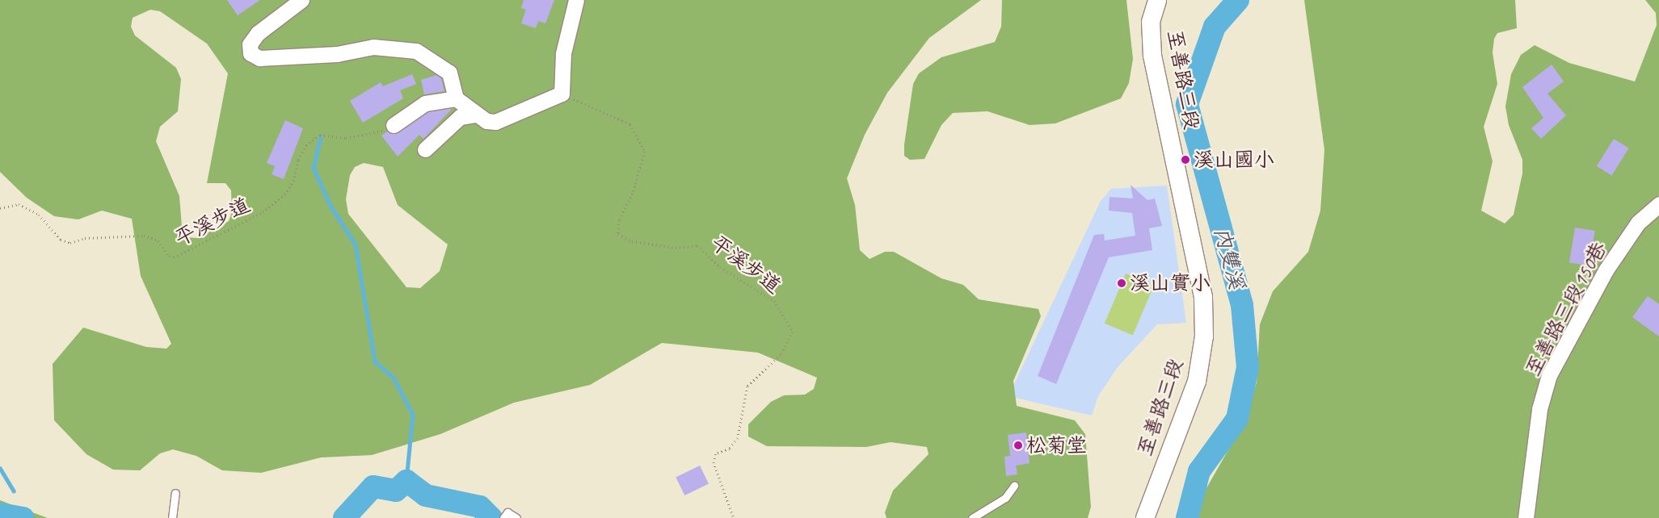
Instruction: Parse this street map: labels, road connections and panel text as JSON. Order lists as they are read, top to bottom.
{
  "streets": {
    "street": ["至善路三段", "至善路三段150巷"],
    "path": ["平溪步道"]
  },
  "water": ["內雙溪"],
  "places": ["溪山國小", "溪山實小", "松菊堂"]
}
